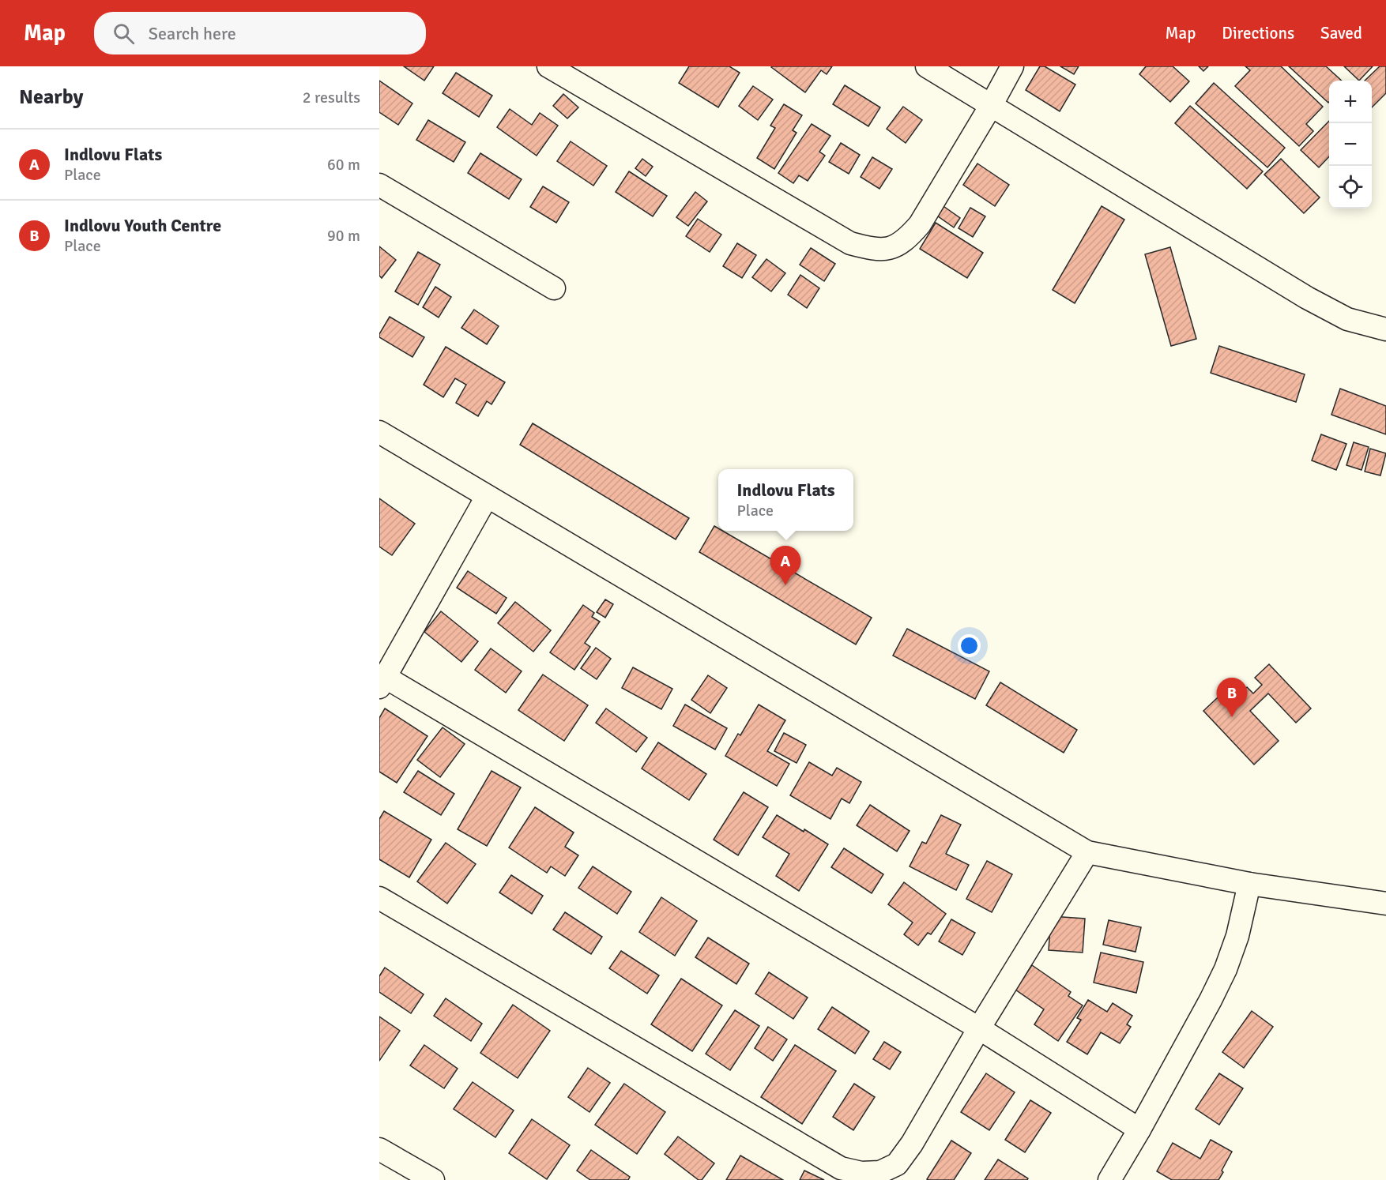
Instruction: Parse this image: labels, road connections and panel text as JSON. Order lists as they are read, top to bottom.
{
  "page": {
    "header": "Map",
    "search": "Search here",
    "nav": ["Map", "Directions", "Saved"],
    "heading": ["Nearby", "2 results"],
    "map_buttons": ["+", "−"],
    "list": [
      {
        "mark": "A",
        "name": "Indlovu Flats",
        "note": "Place",
        "value": "60 m"
      },
      {
        "mark": "B",
        "name": "Indlovu Youth Centre",
        "note": "Place",
        "value": "90 m"
      }
    ],
    "popup": ["Indlovu Flats", "Place"],
    "pins": ["A", "B"]
  }
}
